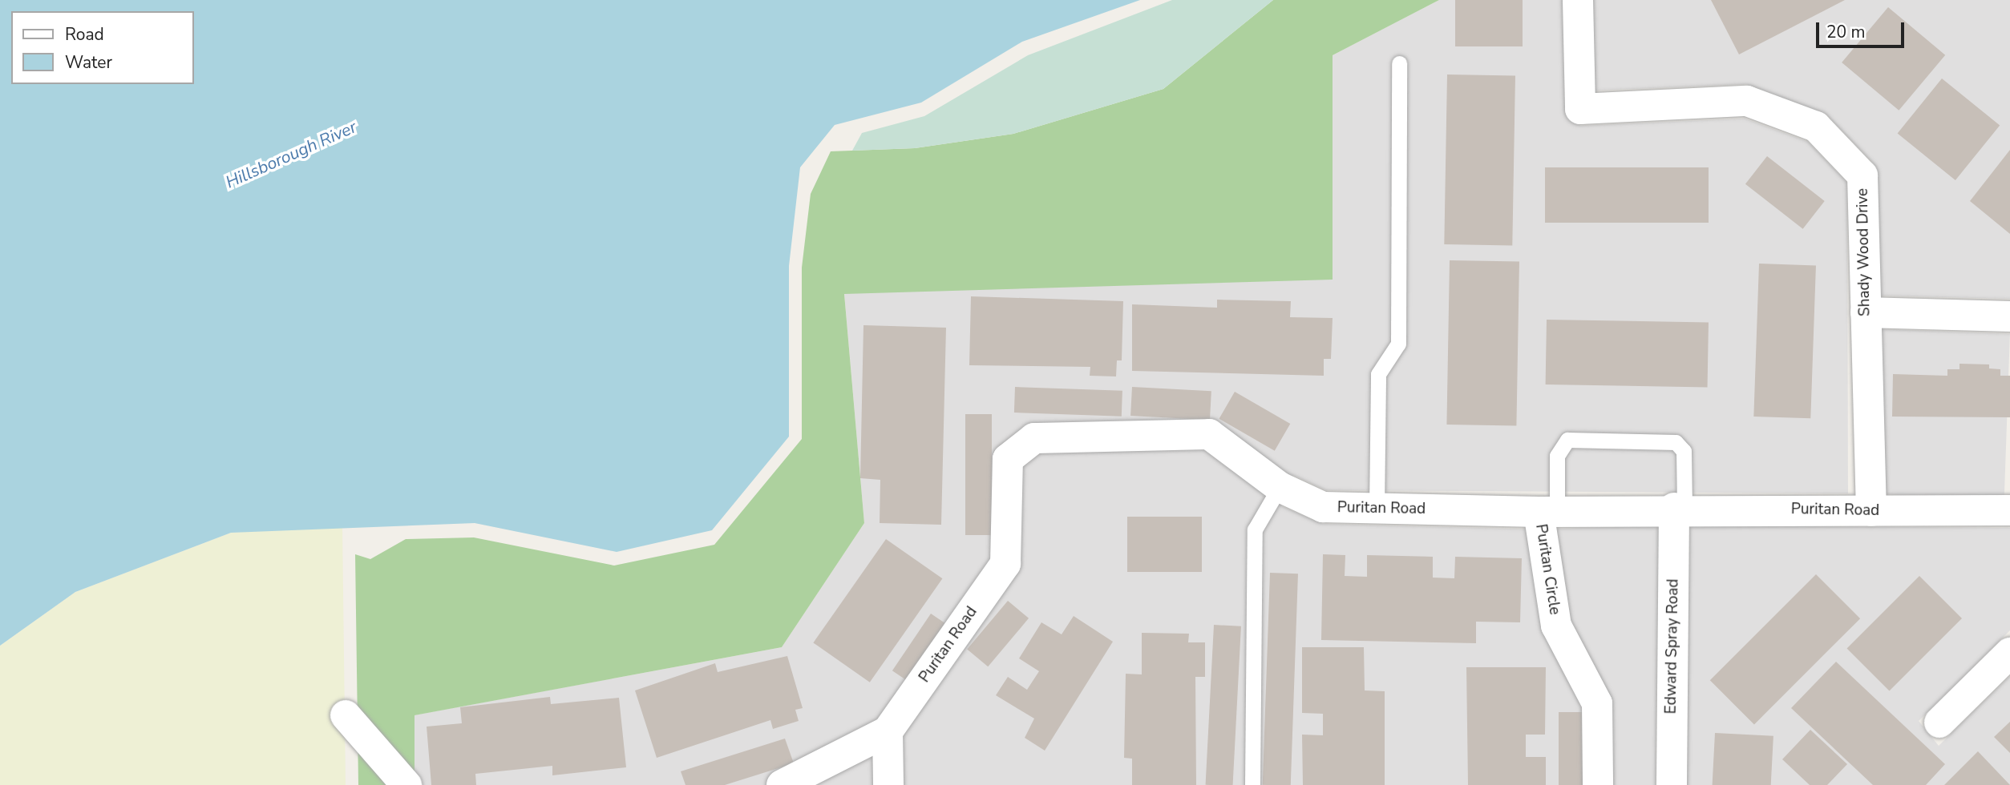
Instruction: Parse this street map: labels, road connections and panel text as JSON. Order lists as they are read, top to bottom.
{
  "streets": {
    "street": [
      "Shady Wood Drive",
      "Puritan Road",
      "Puritan Circle",
      "Edward Spray Road"
    ]
  },
  "crossings": [
    ["Shady Wood Drive", "Puritan Road"],
    ["Puritan Road", "Puritan Circle"],
    ["Puritan Road", "Edward Spray Road"]
  ],
  "water": ["Hillsborough River"],
  "legend": ["Road", "Water"],
  "scale_bar": "20 m"
}
